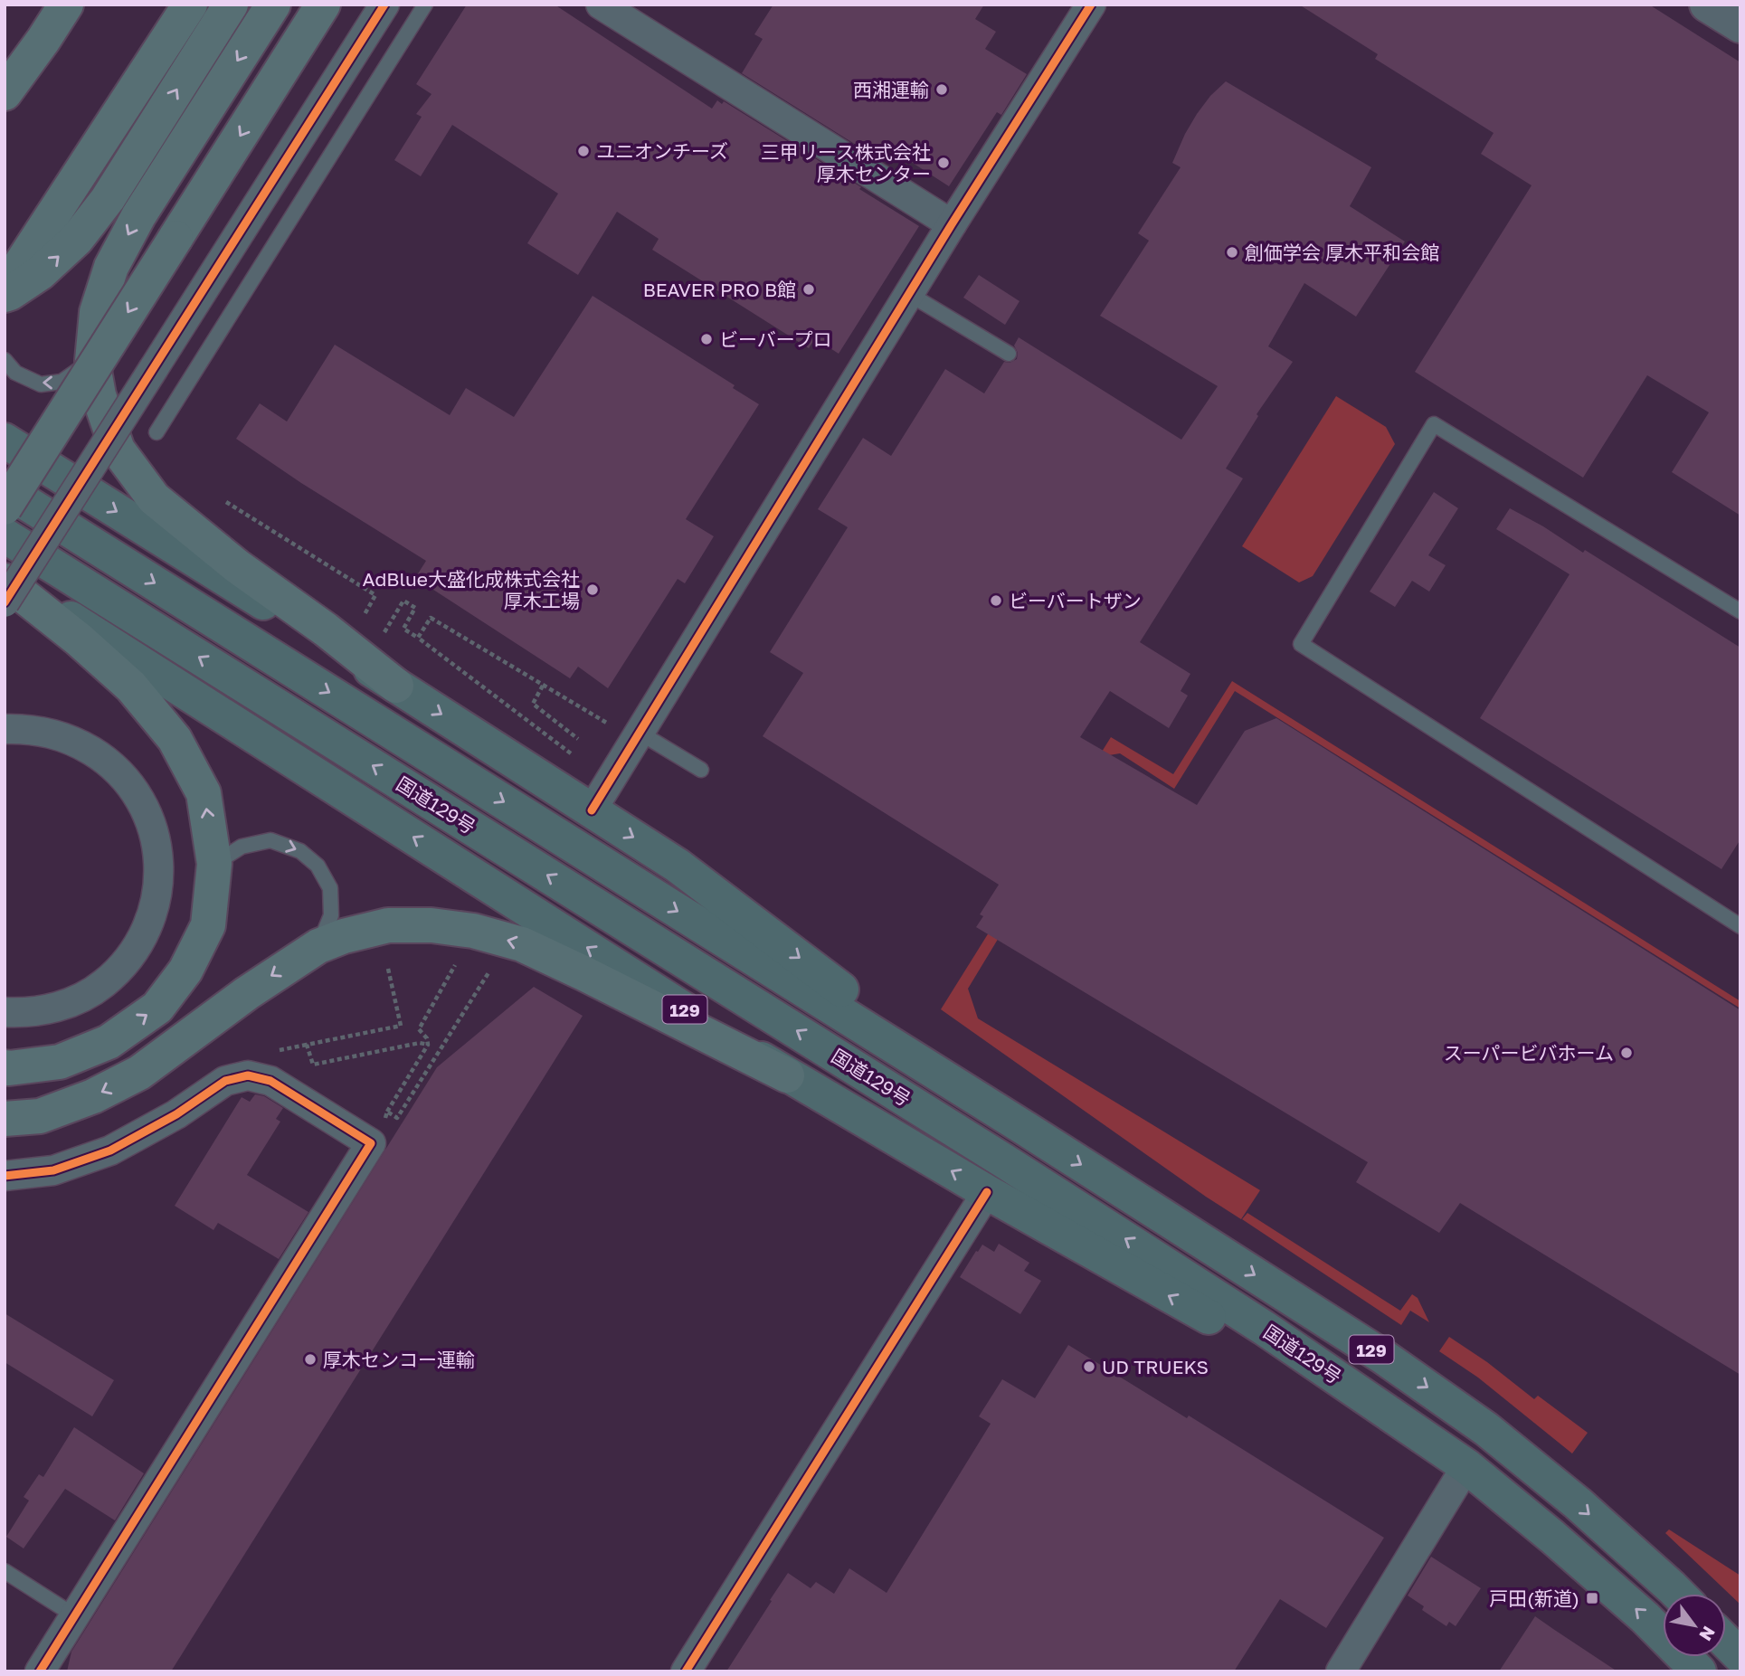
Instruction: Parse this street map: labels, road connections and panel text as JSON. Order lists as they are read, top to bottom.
{
  "streets": {
    "highway": ["国道129号", "129"]
  },
  "crossings": [
    ["国道129号", "129"]
  ],
  "places": {
    "other": [
      "西湘運輸",
      "ユニオンチーズ",
      "三甲リース株式会社 厚木センター",
      "創価学会 厚木平和会館",
      "BEAVER PRO B館",
      "ビーバープロ",
      "AdBlue大盛化成株式会社 厚木工場",
      "ビーバートザン",
      "スーパービバホーム",
      "厚木センコー運輸",
      "UD TRUEKS"
    ],
    "transit": ["戸田(新道)"]
  },
  "north": "bottom right"
}
